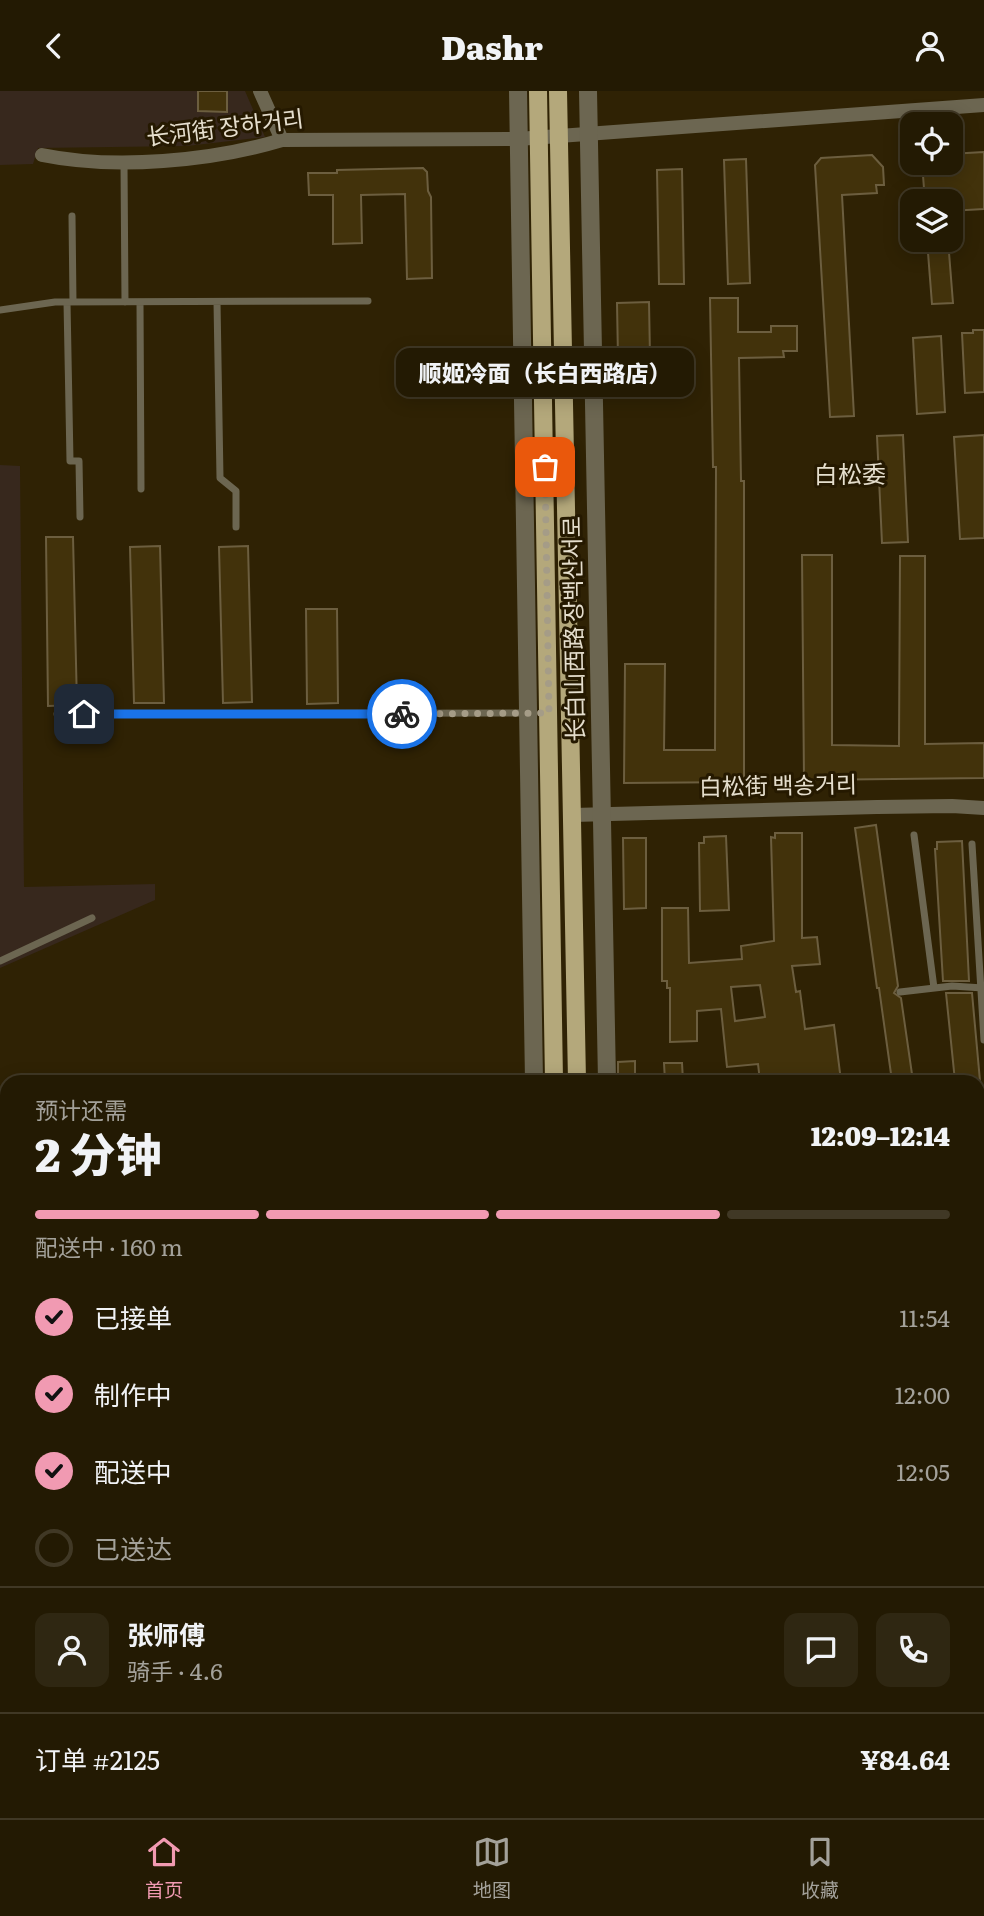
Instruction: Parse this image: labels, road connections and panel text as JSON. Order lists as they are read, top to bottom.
{
  "streets": {
    "main road": ["长白山西路 장백산서로"],
    "street": ["长河街 장하거리", "白松街 백송거리"]
  },
  "crossings": [
    ["长河街 장하거리", "长白山西路 장백산서로"],
    ["长白山西路 장백산서로", "白松街 백송거리"]
  ],
  "districts": ["白松委"],
  "places": ["顺姬冷面（长白西路店）"],
  "page": {
    "header": "Dashr",
    "bubble": "顺姬冷面（长白西路店）",
    "heading": ["2 分钟", "预计还需", "12:09–12:14"],
    "panel": [
      "张师傅",
      "骑手 · 4.6",
      "订单 #2125",
      "¥84.64"
    ],
    "bar": "配送中 · 160 m",
    "list": [
      ["已接单", "11:54"],
      ["制作中", "12:00"],
      ["配送中", "12:05"],
      "已送达"
    ],
    "tabs": ["首页", "地图", "收藏"]
  }
}
